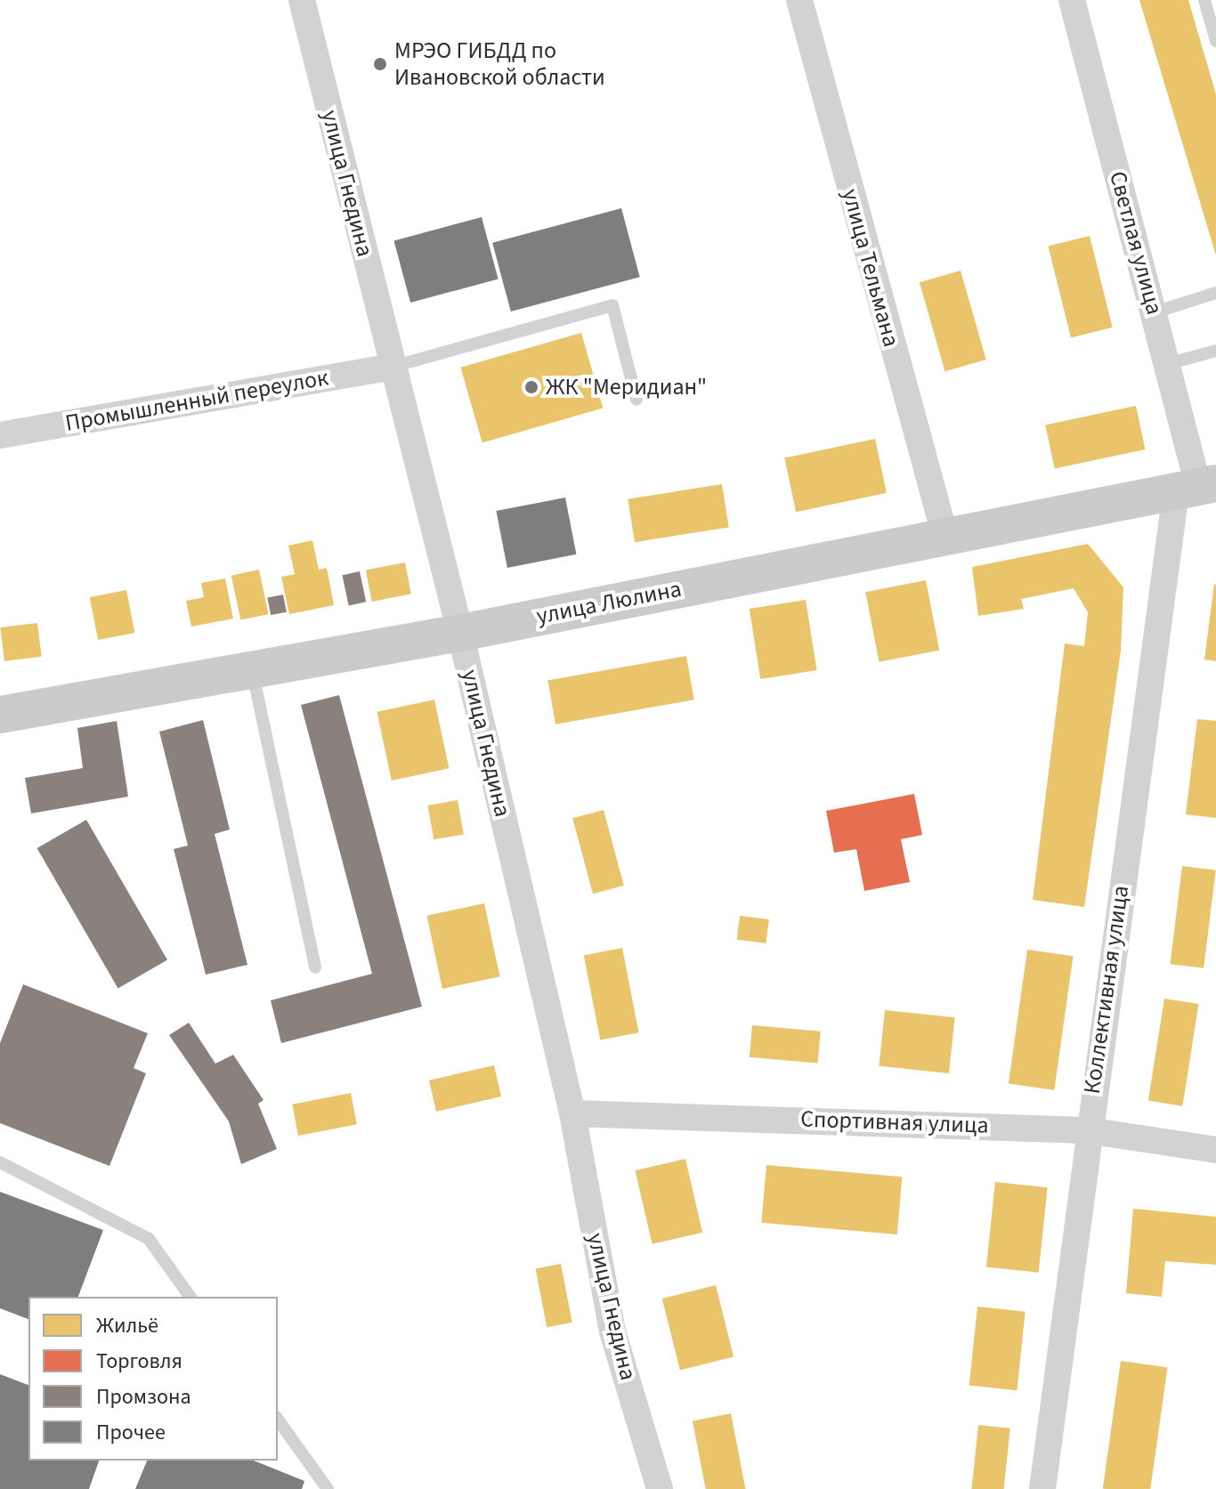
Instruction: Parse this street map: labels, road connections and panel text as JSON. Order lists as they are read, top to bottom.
{
  "streets": {
    "main road": ["улица Люлина"],
    "street": [
      "улица Гнедина",
      "Светлая улица",
      "улица Тельмана",
      "Промышленный переулок",
      "Коллективная улица",
      "Спортивная улица"
    ]
  },
  "crossings": [
    ["улица Гнедина", "Промышленный переулок"],
    ["улица Гнедина", "улица Люлина"],
    ["улица Гнедина", "Спортивная улица"],
    ["Светлая улица", "улица Люлина"],
    ["Светлая улица", "Коллективная улица"],
    ["улица Тельмана", "улица Люлина"],
    ["улица Люлина", "Коллективная улица"],
    ["Коллективная улица", "Спортивная улица"]
  ],
  "places": ["МРЭО ГИБДД по Ивановской области", "ЖК \"Меридиан\""],
  "legend": [
    "Жильё",
    "Торговля",
    "Промзона",
    "Прочее"
  ]
}
